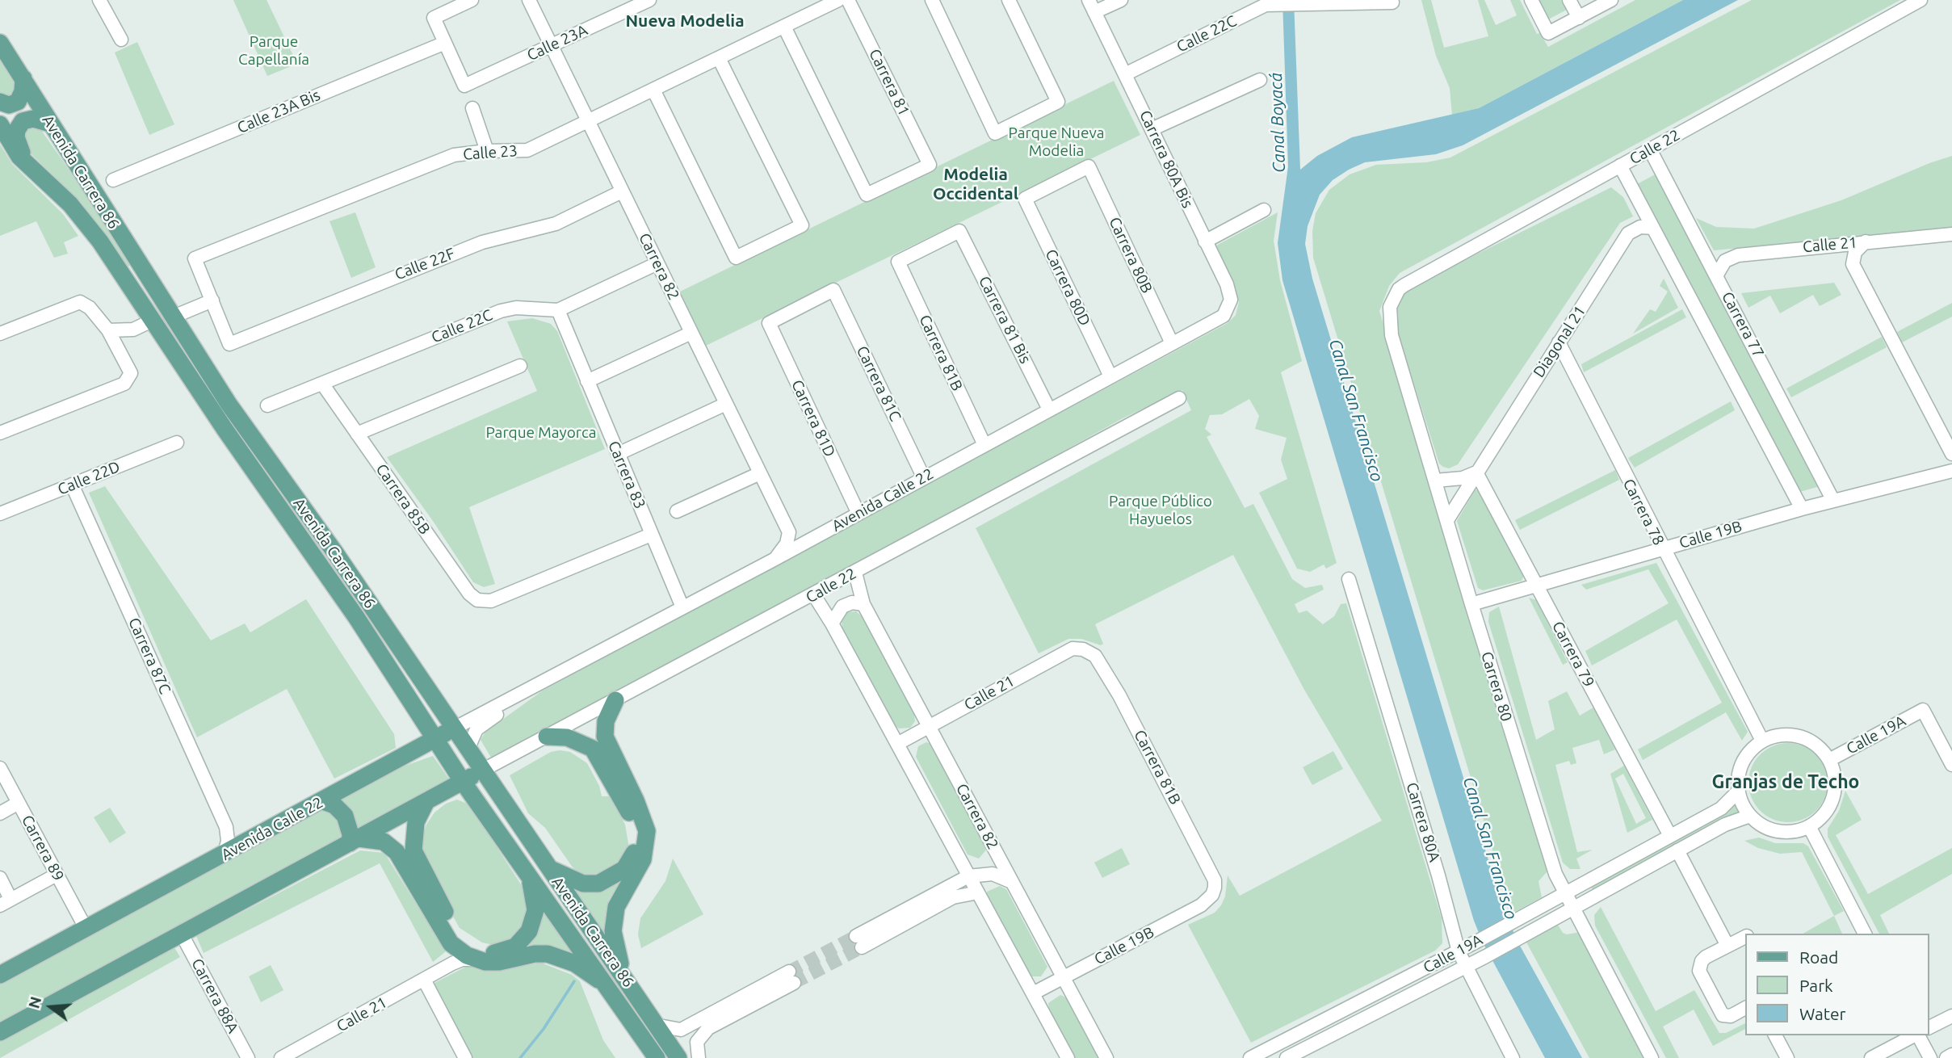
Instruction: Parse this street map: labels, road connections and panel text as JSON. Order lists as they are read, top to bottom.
{
  "streets": {
    "main road": ["Avenida Carrera 86", "Avenida Calle 22"],
    "street": [
      "Calle 22C",
      "Calle 23A",
      "Carrera 81",
      "Calle 23A Bis",
      "Calle 22",
      "Calle 23",
      "Carrera 80A Bis",
      "Calle 21",
      "Carrera 80B",
      "Calle 22F",
      "Carrera 82",
      "Carrera 80D",
      "Carrera 81 Bis",
      "Carrera 77",
      "Diagonal 21",
      "Carrera 81B",
      "Carrera 81C",
      "Carrera 81D",
      "Carrera 83",
      "Calle 22D",
      "Carrera 85B",
      "Carrera 78",
      "Calle 19B",
      "Carrera 79",
      "Carrera 87C",
      "Carrera 80",
      "Calle 19A",
      "Carrera 80A",
      "Carrera 89",
      "Carrera 88A"
    ]
  },
  "crossings": [
    ["Calle 22C", "Carrera 80A Bis"],
    ["Calle 22C", "Carrera 82"],
    ["Calle 22C", "Carrera 83"],
    ["Calle 22C", "Carrera 85B"],
    ["Calle 23A", "Calle 23A Bis"],
    ["Calle 23A", "Carrera 82"],
    ["Carrera 81", "Calle 23"],
    ["Calle 22", "Avenida Carrera 86"],
    ["Calle 22", "Carrera 82"],
    ["Calle 22", "Carrera 77"],
    ["Calle 22", "Carrera 80"],
    ["Calle 23", "Calle 22F"],
    ["Calle 23", "Carrera 82"],
    ["Carrera 80A Bis", "Avenida Calle 22"],
    ["Avenida Carrera 86", "Avenida Calle 22"],
    ["Calle 21", "Carrera 82"],
    ["Calle 21", "Carrera 77"],
    ["Calle 21", "Carrera 81B"],
    ["Carrera 80B", "Carrera 80D"],
    ["Carrera 80B", "Avenida Calle 22"],
    ["Calle 22F", "Carrera 82"],
    ["Carrera 82", "Calle 19B"],
    ["Carrera 80D", "Avenida Calle 22"],
    ["Carrera 81 Bis", "Carrera 81B"],
    ["Carrera 81 Bis", "Avenida Calle 22"],
    ["Carrera 77", "Calle 19B"],
    ["Diagonal 21", "Carrera 78"],
    ["Diagonal 21", "Carrera 79"],
    ["Diagonal 21", "Carrera 80"],
    ["Carrera 81B", "Avenida Calle 22"],
    ["Carrera 81B", "Calle 19B"],
    ["Carrera 81C", "Carrera 81D"],
    ["Carrera 81C", "Avenida Calle 22"],
    ["Carrera 81D", "Avenida Calle 22"],
    ["Carrera 83", "Carrera 85B"],
    ["Carrera 83", "Avenida Calle 22"],
    ["Calle 22D", "Carrera 87C"],
    ["Avenida Calle 22", "Carrera 87C"],
    ["Avenida Calle 22", "Carrera 89"],
    ["Carrera 78", "Calle 19B"],
    ["Carrera 78", "Calle 19A"],
    ["Calle 19B", "Carrera 79"],
    ["Calle 19B", "Carrera 80"],
    ["Carrera 79", "Calle 19A"],
    ["Carrera 80", "Calle 19A"],
    ["Calle 19A", "Carrera 80A"]
  ],
  "districts": ["Nueva Modelia", "Modelia Occidental", "Granjas de Techo"],
  "water": ["Canal Boyacá", "Canal San Francisco"],
  "parks": [
    "Parque Capellanía",
    "Parque Nueva Modelia",
    "Parque Mayorca",
    "Parque Público Hayuelos"
  ],
  "legend": ["Road", "Park", "Water"],
  "north": "left"
}
